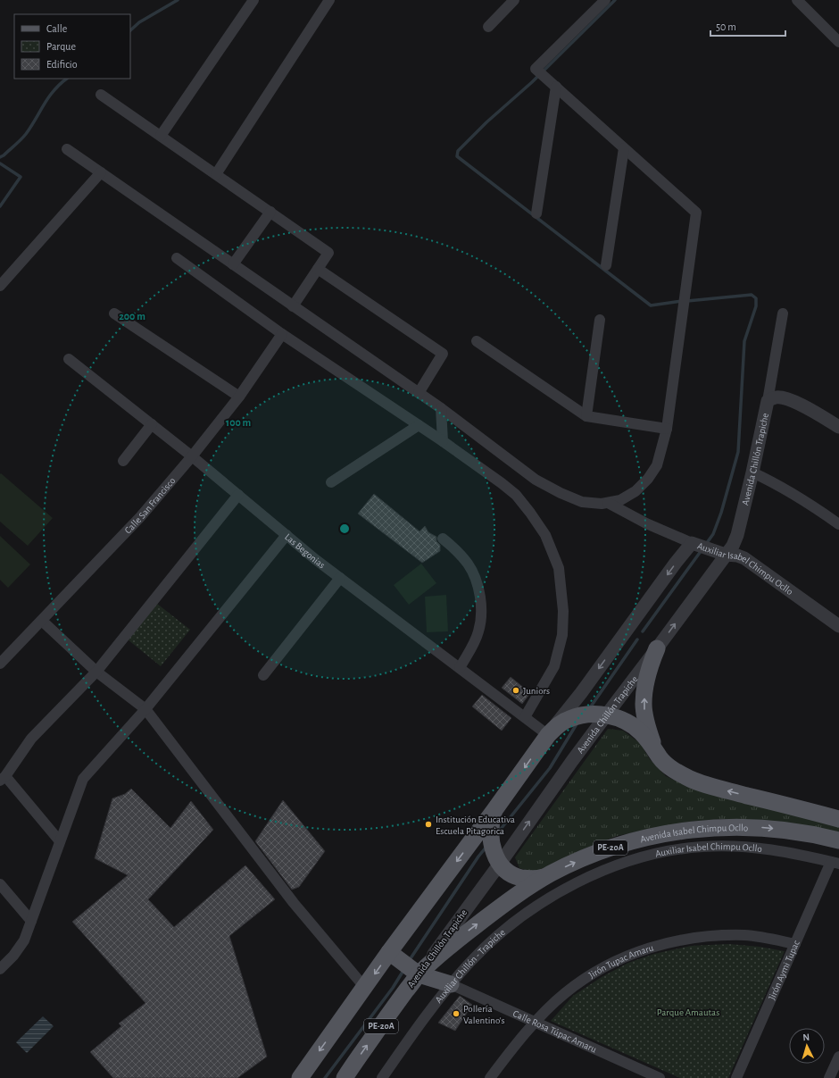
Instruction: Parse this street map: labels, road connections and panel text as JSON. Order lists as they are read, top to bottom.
{
  "streets": {
    "main road": ["Avenida Chillón Trapiche", "Avenida Isabel Chimpu Ocllo", "PE-20A"],
    "street": [
      "Calle San Francisco",
      "Las Begonias",
      "Auxiliar Isabel Chimpu Ocllo",
      "Jirón Tupac Amaru",
      "Auxiliar Chillón - Trapiche",
      "Jirón Aymi Tupac",
      "Calle Rosa Túpac Amaru"
    ]
  },
  "crossings": [
    ["Avenida Chillón Trapiche", "Auxiliar Isabel Chimpu Ocllo"],
    ["Avenida Chillón Trapiche", "Avenida Isabel Chimpu Ocllo"],
    ["Calle San Francisco", "Las Begonias"],
    ["Auxiliar Isabel Chimpu Ocllo", "Auxiliar Chillón - Trapiche"],
    ["Auxiliar Isabel Chimpu Ocllo", "Jirón Aymi Tupac"],
    ["Jirón Tupac Amaru", "Jirón Aymi Tupac"],
    ["Jirón Tupac Amaru", "Calle Rosa Túpac Amaru"],
    ["Auxiliar Chillón - Trapiche", "Calle Rosa Túpac Amaru"]
  ],
  "one_way": ["Avenida Isabel Chimpu Ocllo"],
  "parks": ["Parque Amautas"],
  "places": ["Juniors", "Institución Educativa Escuela Pitagorica", "Pollería Valentino's"],
  "legend": ["Calle", "Parque", "Edificio"],
  "scale_bar": "50 m",
  "north": "top",
  "rings": ["200 m", "100 m"]
}
